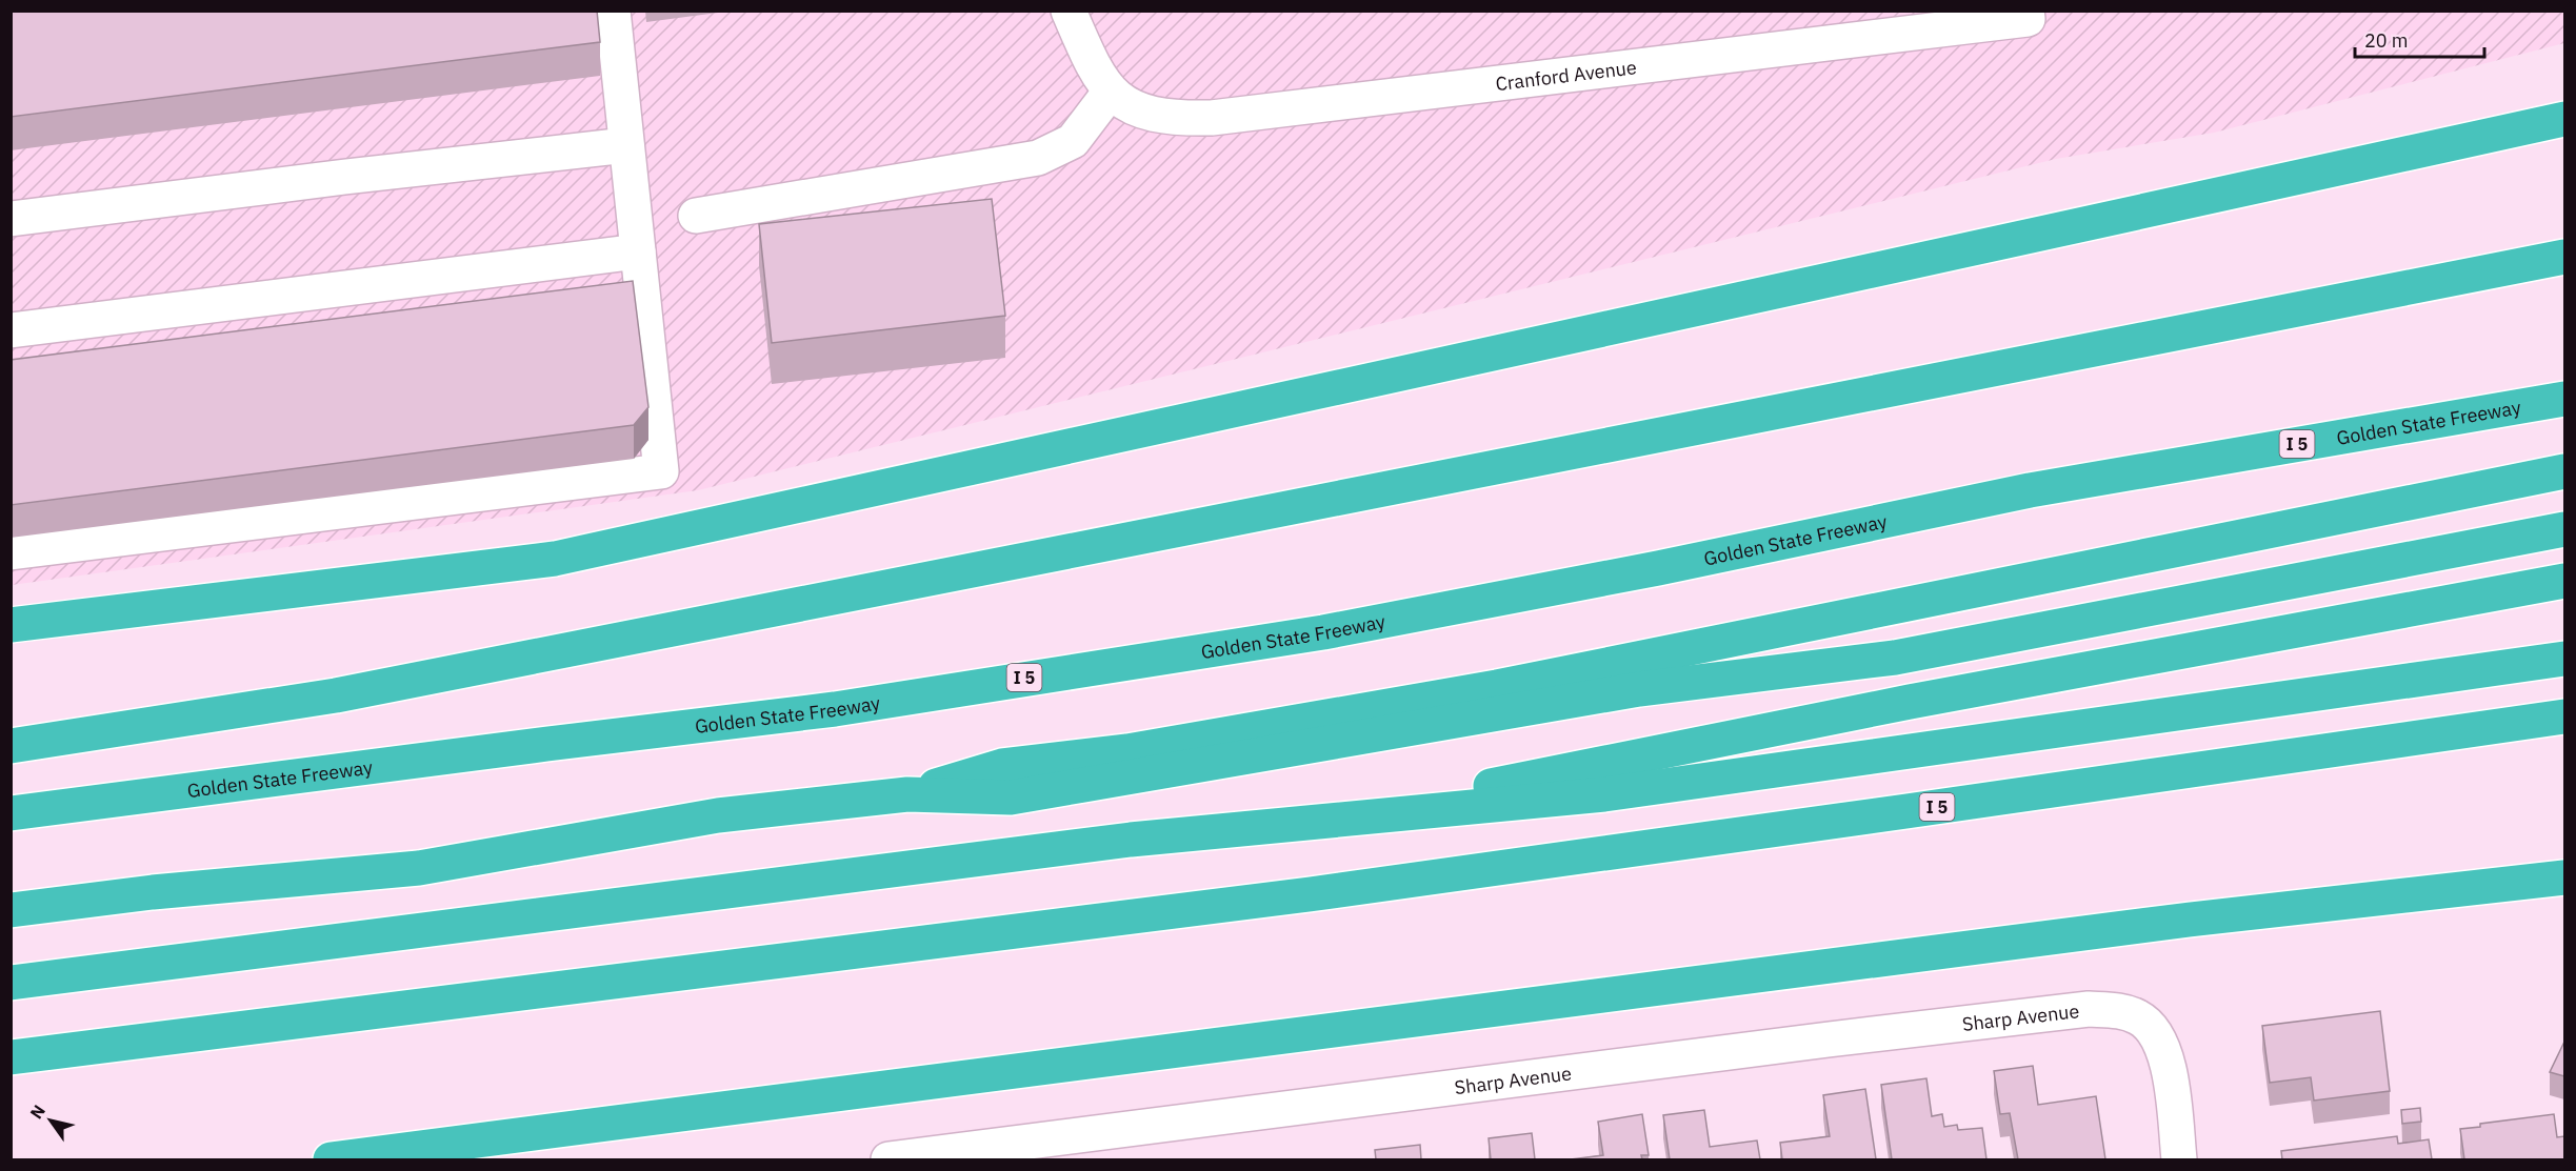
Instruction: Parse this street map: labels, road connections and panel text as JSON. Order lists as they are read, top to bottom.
{
  "streets": {
    "highway": ["Golden State Freeway", "I 5"],
    "street": ["Cranford Avenue", "Sharp Avenue"]
  },
  "scale_bar": "20 m",
  "north": "top left"
}
